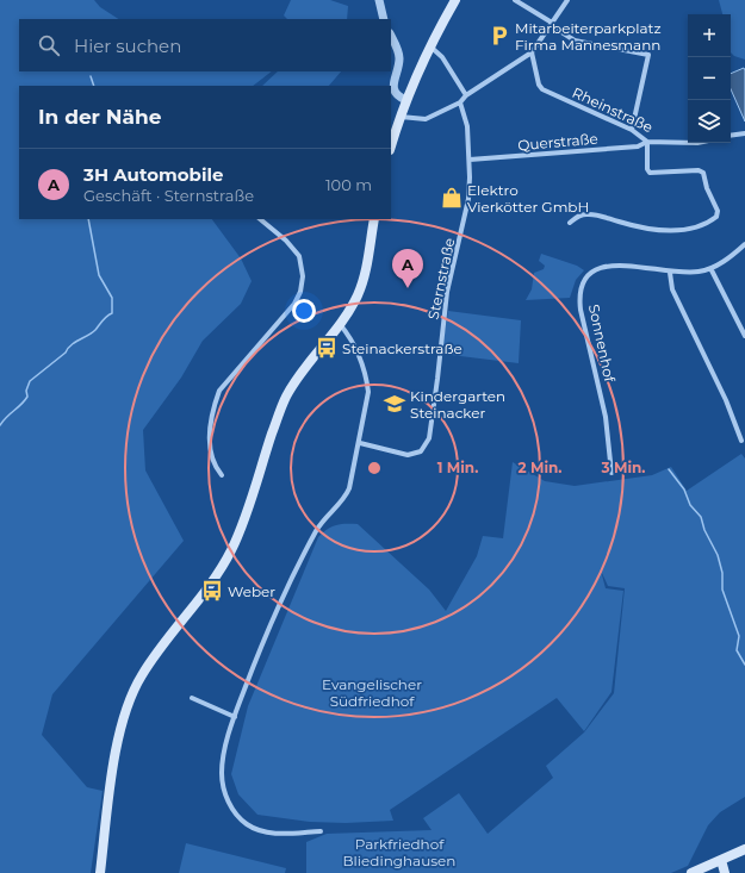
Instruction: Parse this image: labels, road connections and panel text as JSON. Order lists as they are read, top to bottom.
{
  "streets": {
    "street": [
      "Rheinstraße",
      "Querstraße",
      "Sternstraße",
      "Sonnenhof"
    ]
  },
  "crossings": [
    ["Rheinstraße", "Querstraße"],
    ["Querstraße", "Sternstraße"]
  ],
  "parks": ["Evangelischer Südfriedhof", "Parkfriedhof Bliedinghausen"],
  "places": {
    "parking": ["Mitarbeiterparkplatz Firma Mannesmann"],
    "shop": ["Elektro Vierkötter GmbH"],
    "bus stop": ["Steinackerstraße", "Weber"],
    "school or university": ["Kindergarten Steinacker"]
  },
  "page": {
    "map_buttons": ["+", "−"],
    "search": "Hier suchen",
    "heading": "In der Nähe",
    "list": [
      {
        "mark": "A",
        "name": "3H Automobile",
        "note": "Geschäft · Sternstraße",
        "value": "100 m"
      }
    ],
    "pins": "A"
  },
  "rings": ["1 Min.", "2 Min.", "3 Min."]
}
